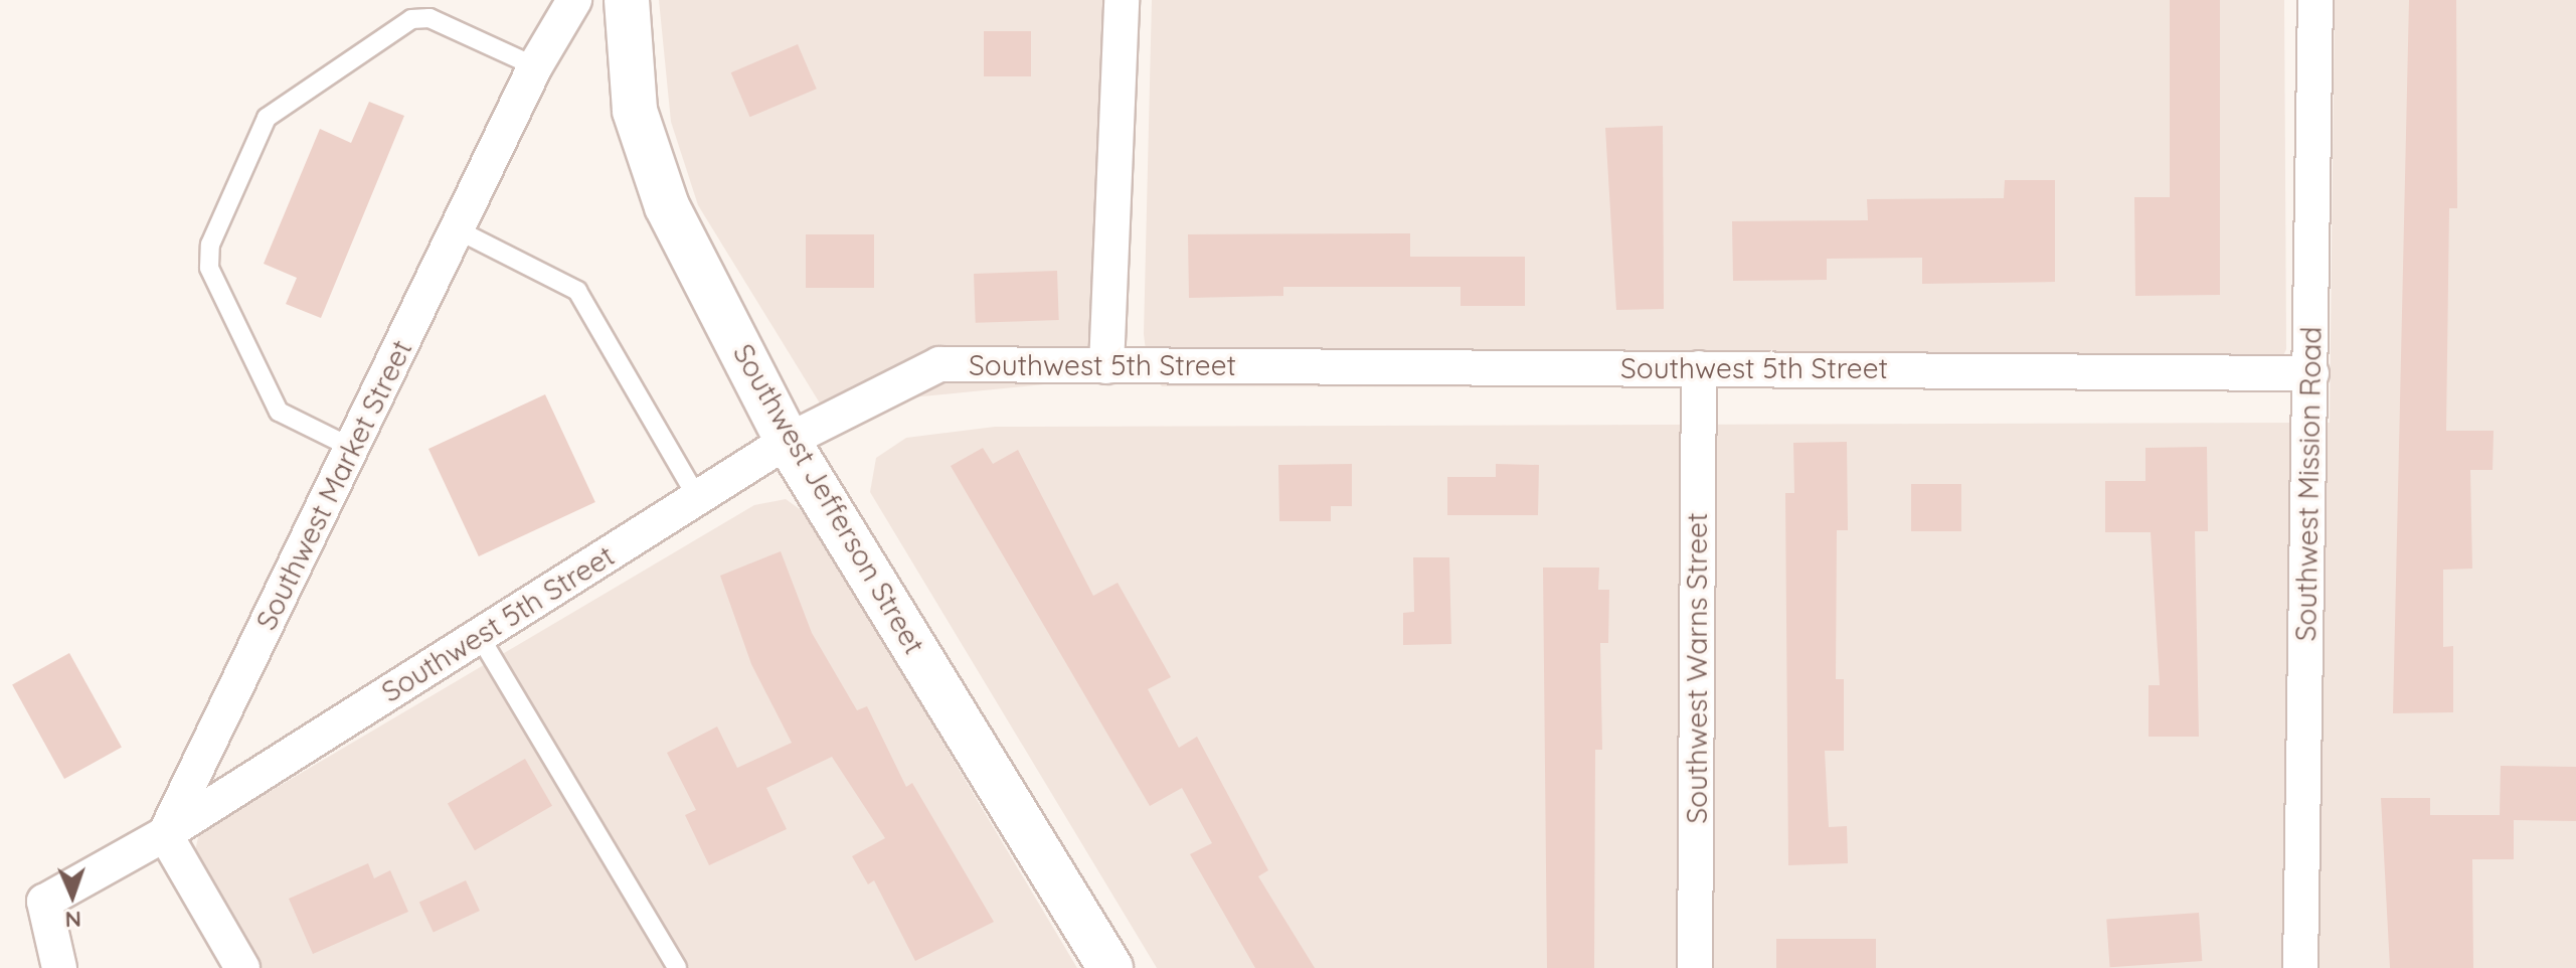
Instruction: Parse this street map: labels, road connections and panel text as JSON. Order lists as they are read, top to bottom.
{
  "streets": {
    "main road": ["Southwest Jefferson Street"],
    "street": [
      "Southwest 5th Street",
      "Southwest Mission Road",
      "Southwest Market Street",
      "Southwest Warns Street"
    ]
  },
  "crossings": [
    ["Southwest 5th Street", "Southwest Mission Road"],
    ["Southwest 5th Street", "Southwest Market Street"],
    ["Southwest 5th Street", "Southwest Jefferson Street"],
    ["Southwest 5th Street", "Southwest Warns Street"]
  ],
  "north": "bottom"
}
